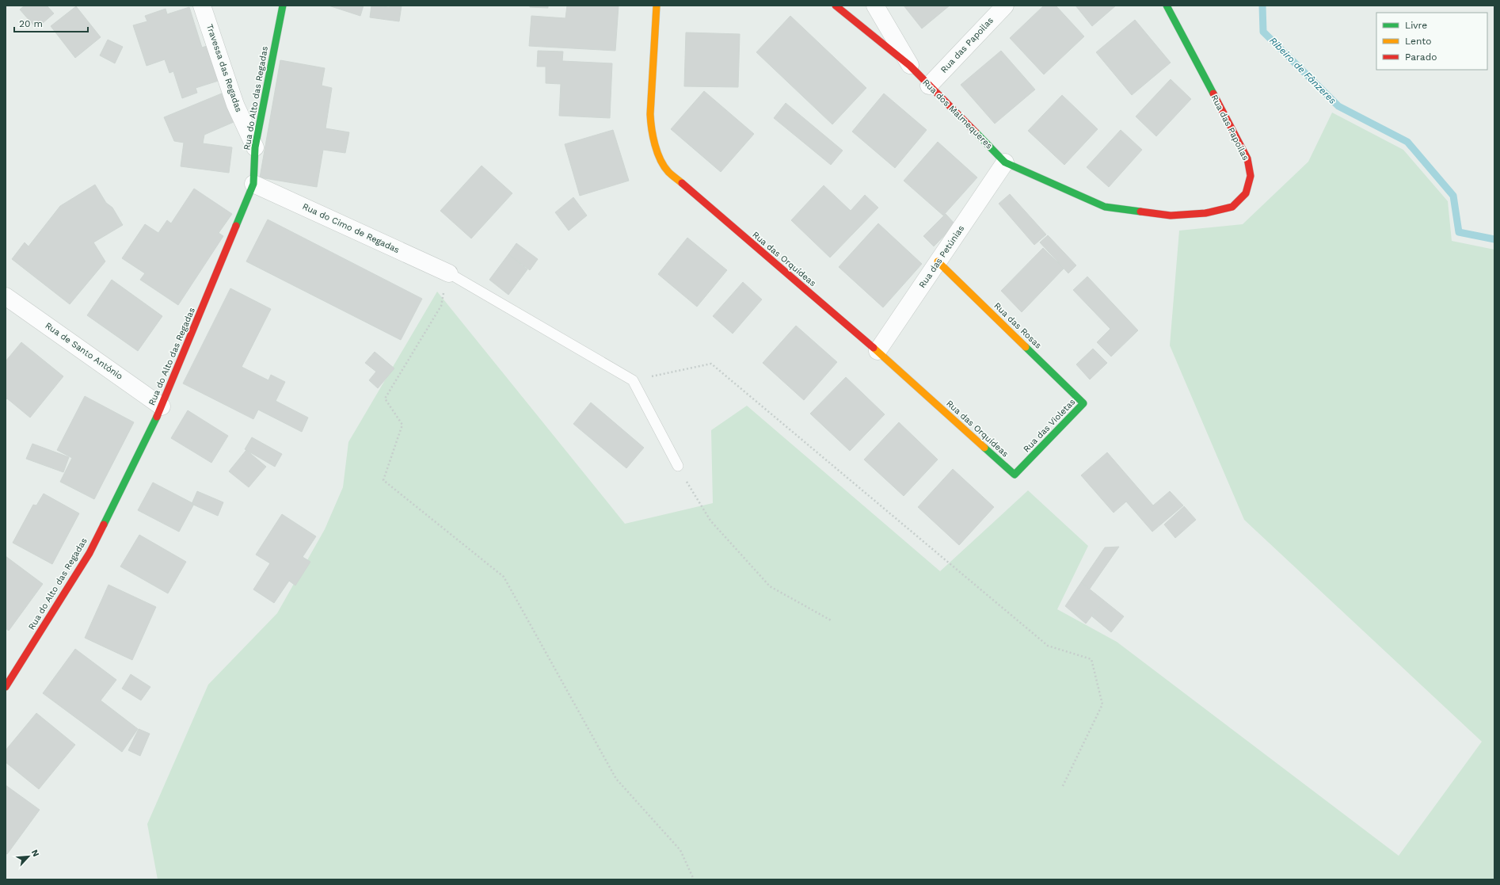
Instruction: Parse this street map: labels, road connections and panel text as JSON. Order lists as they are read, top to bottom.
{
  "streets": {
    "street": [
      "Rua das Papoilas",
      "Travessa das Regadas",
      "Rua do Alto das Regadas",
      "Rua dos Malmequeres",
      "Rua do Cimo de Regadas",
      "Rua das Petúnias",
      "Rua das Orquídeas",
      "Rua das Rosas",
      "Rua de Santo António",
      "Rua das Violetas"
    ]
  },
  "crossings": [
    ["Rua das Papoilas", "Rua dos Malmequeres"],
    ["Rua das Papoilas", "Rua das Petúnias"],
    ["Travessa das Regadas", "Rua do Alto das Regadas"],
    ["Rua do Alto das Regadas", "Rua do Cimo de Regadas"],
    ["Rua do Alto das Regadas", "Rua de Santo António"],
    ["Rua dos Malmequeres", "Rua das Petúnias"],
    ["Rua das Petúnias", "Rua das Orquídeas"],
    ["Rua das Petúnias", "Rua das Rosas"],
    ["Rua das Orquídeas", "Rua das Violetas"],
    ["Rua das Rosas", "Rua das Violetas"]
  ],
  "water": ["Ribeiro de Fânzeres"],
  "legend": ["Livre", "Lento", "Parado"],
  "scale_bar": "20 m",
  "north": "top right"
}
